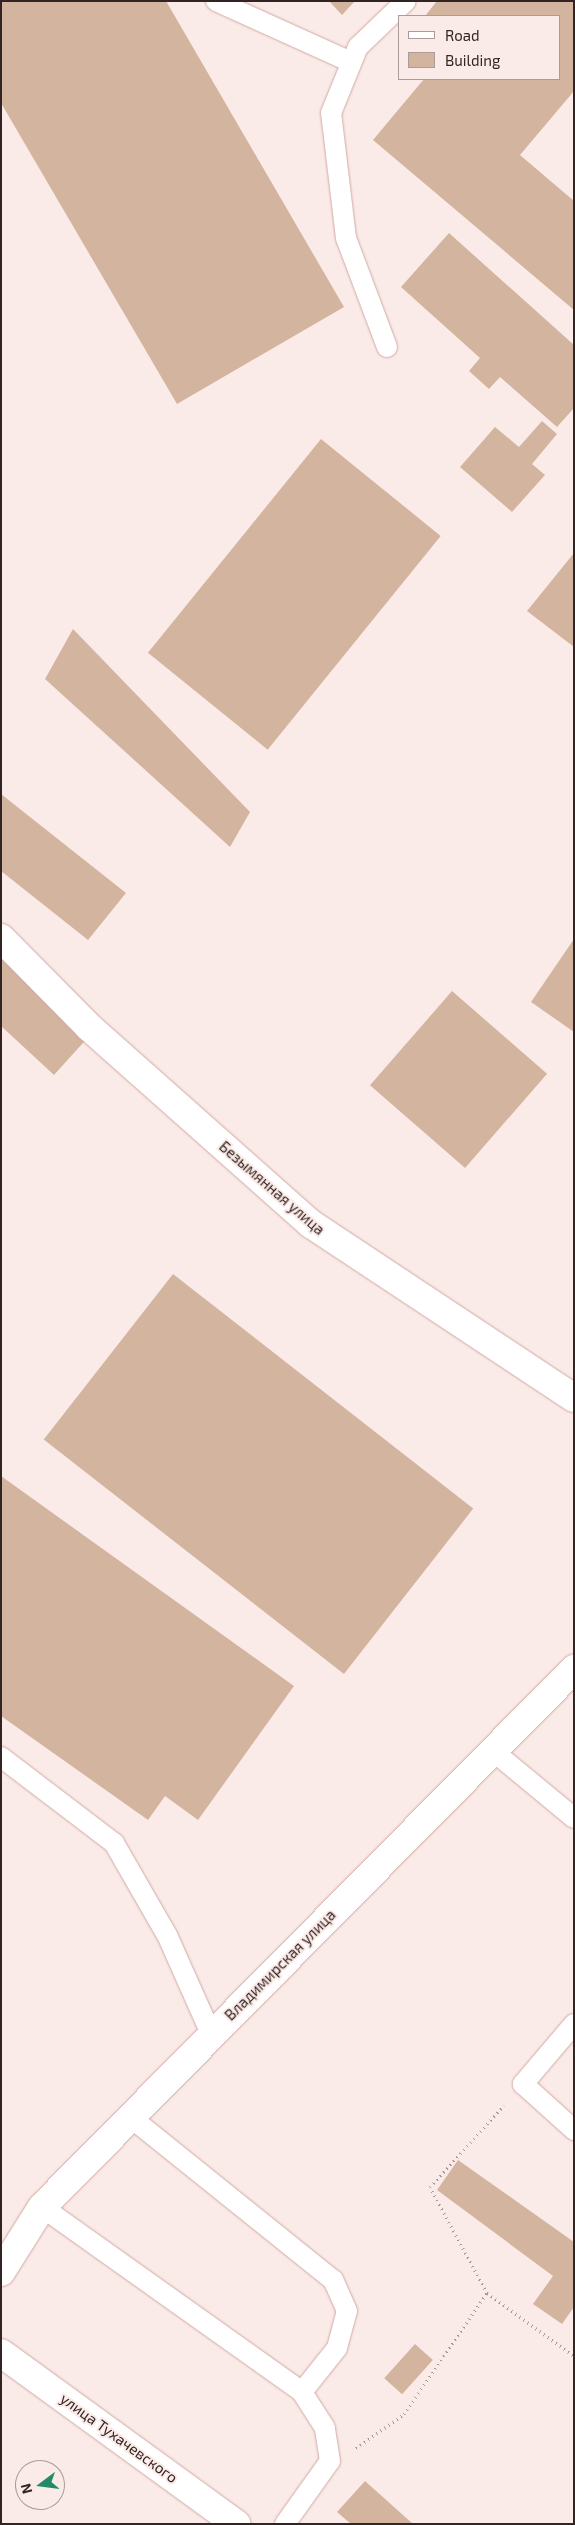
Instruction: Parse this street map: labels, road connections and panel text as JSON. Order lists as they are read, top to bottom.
{
  "streets": {
    "street": ["Безымянная улица", "Владимирская улица", "улица Тухачевского"]
  },
  "legend": ["Road", "Building"],
  "north": "left"
}
